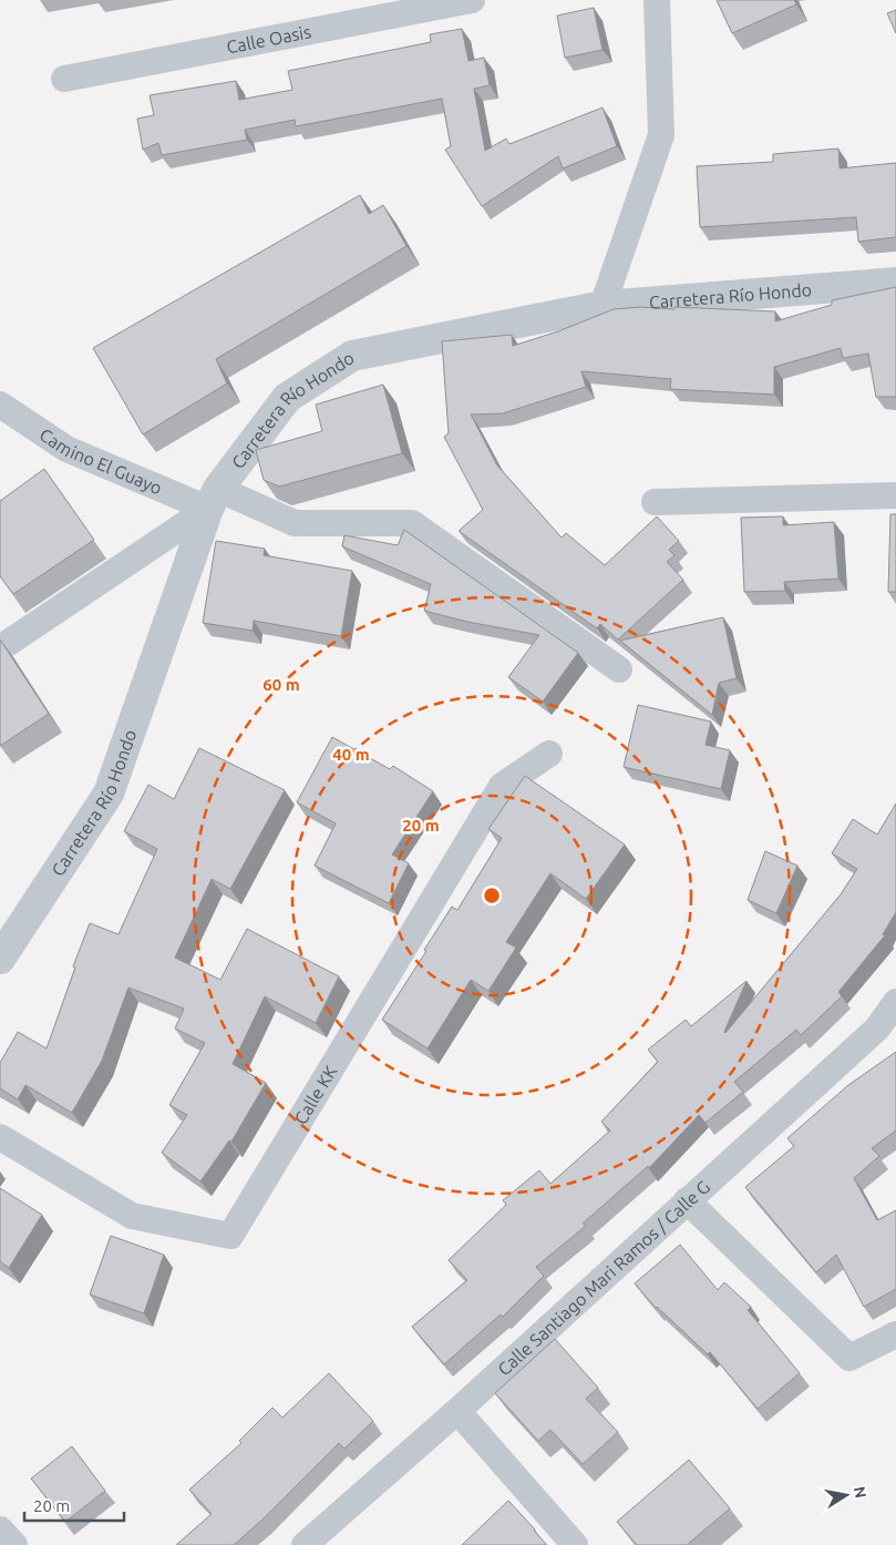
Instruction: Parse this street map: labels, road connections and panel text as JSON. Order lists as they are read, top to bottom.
{
  "streets": {
    "street": [
      "Calle Oasis",
      "Carretera Río Hondo",
      "Camino El Guayo",
      "Calle KK",
      "Calle Santiago Mari Ramos / Calle G"
    ]
  },
  "crossings": [
    ["Carretera Río Hondo", "Camino El Guayo"]
  ],
  "scale_bar": "20 m",
  "north": "right",
  "rings": ["60 m", "40 m", "20 m"]
}
